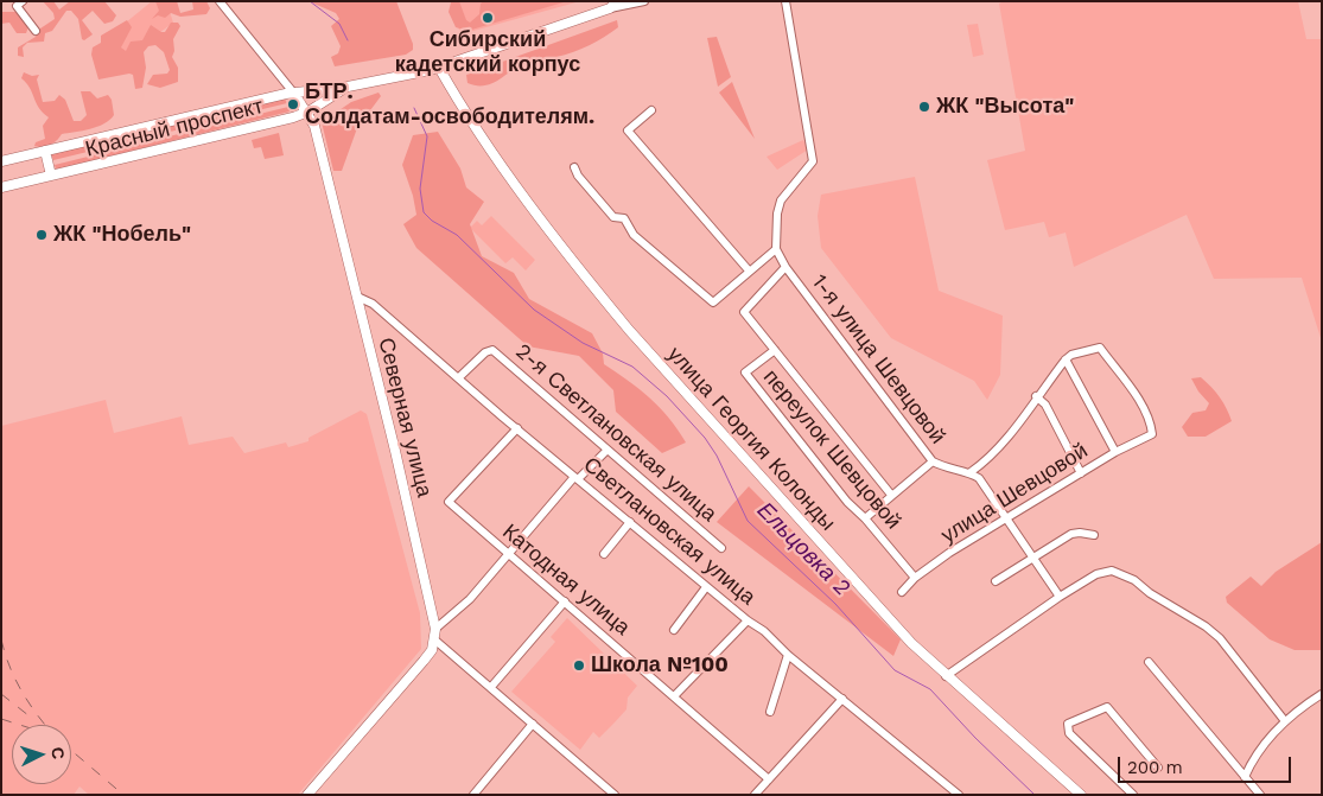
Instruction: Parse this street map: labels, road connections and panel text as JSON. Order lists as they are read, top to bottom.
{
  "streets": {
    "main road": ["Красный проспект", "Северная улица", "улица Георгия Колонды"],
    "street": [
      "1-я улица Шевцовой",
      "2-я Светлановская улица",
      "переулок Шевцовой",
      "улица Шевцовой",
      "Светлановская улица",
      "Катодная улица"
    ]
  },
  "crossings": [
    ["Красный проспект", "Северная улица"],
    ["Красный проспект", "улица Георгия Колонды"],
    ["Северная улица", "Светлановская улица"],
    ["2-я Светлановская улица", "Светлановская улица"],
    ["переулок Шевцовой", "улица Шевцовой"],
    ["Светлановская улица", "Катодная улица"]
  ],
  "water": ["Ельцовка 2"],
  "places": [
    "Сибирский кадетский корпус",
    "БТР. Солдатам-освободителям.",
    "ЖК \"Высота\"",
    "ЖК \"Нобель\"",
    "Школа №100"
  ],
  "scale_bar": "200 m",
  "north": "right"
}
